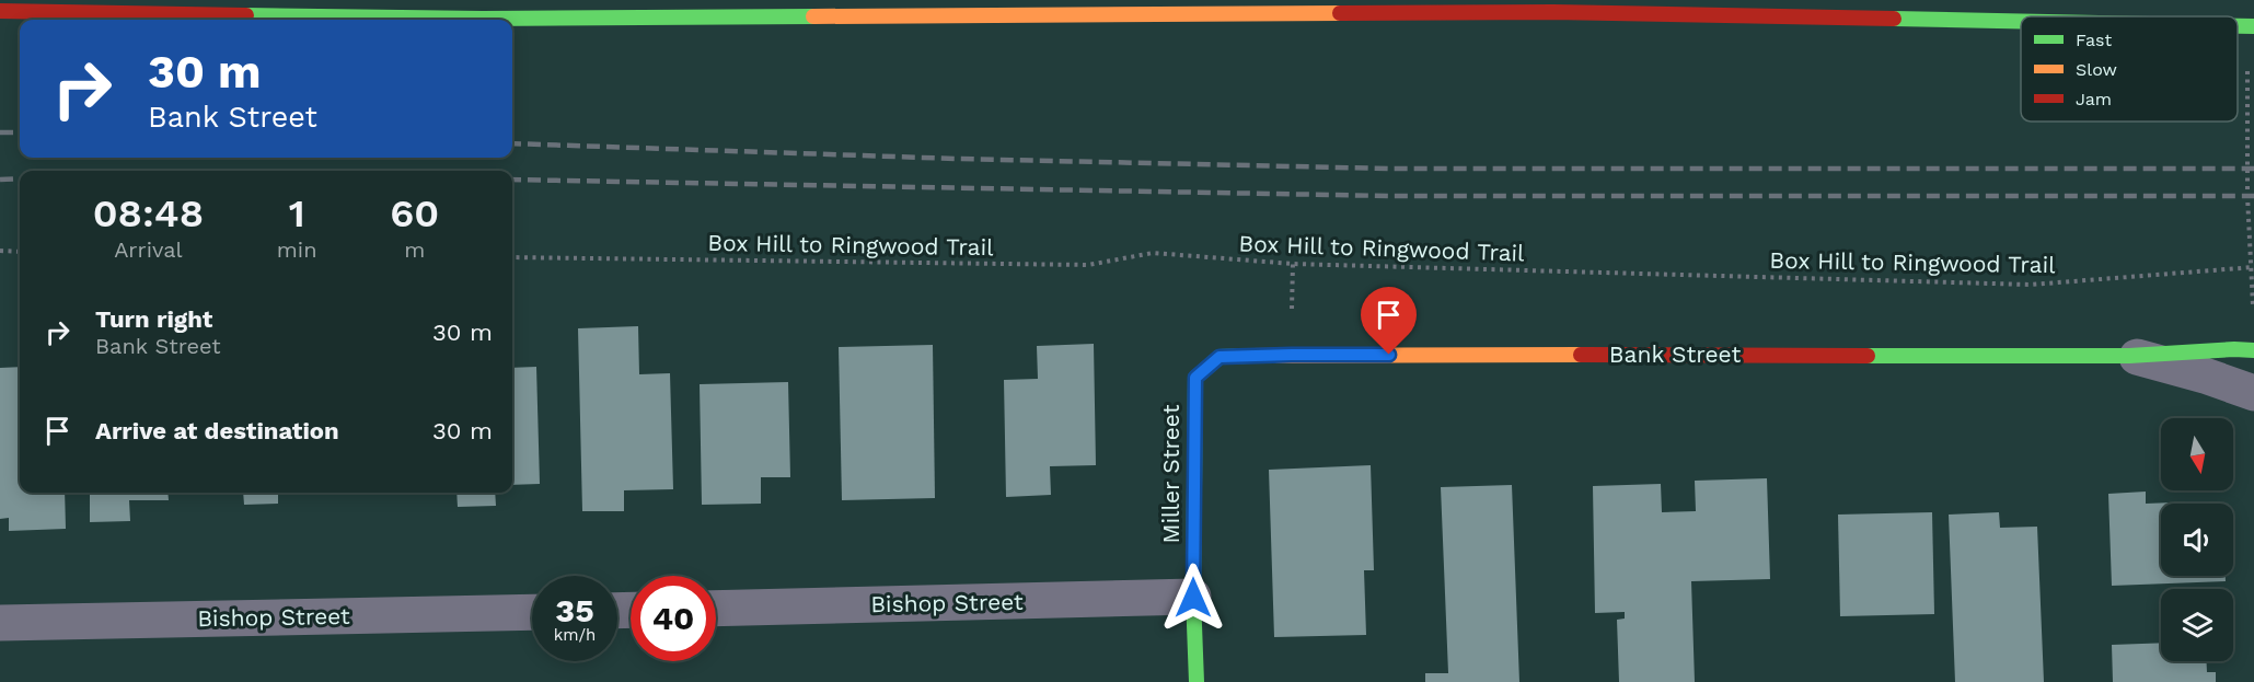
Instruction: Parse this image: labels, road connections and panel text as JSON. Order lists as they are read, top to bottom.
{
  "streets": {
    "street": ["Bank Street", "Miller Street", "Bishop Street"],
    "path": ["Box Hill to Ringwood Trail"]
  },
  "crossings": [
    ["Bank Street", "Miller Street"],
    ["Miller Street", "Bishop Street"]
  ],
  "legend": ["Fast", "Slow", "Jam"],
  "north": "bottom",
  "page": {
    "turn": ["30 m", "Bank Street"],
    "eta": [
      "08:48",
      "Arrival",
      "1",
      "min",
      "60",
      "m"
    ],
    "list": [
      {
        "name": "Turn right",
        "note": "Bank Street",
        "value": "30 m"
      },
      {
        "name": "Arrive at destination",
        "value": "30 m"
      }
    ],
    "speed": "35 km/h",
    "limit": "40"
  }
}
